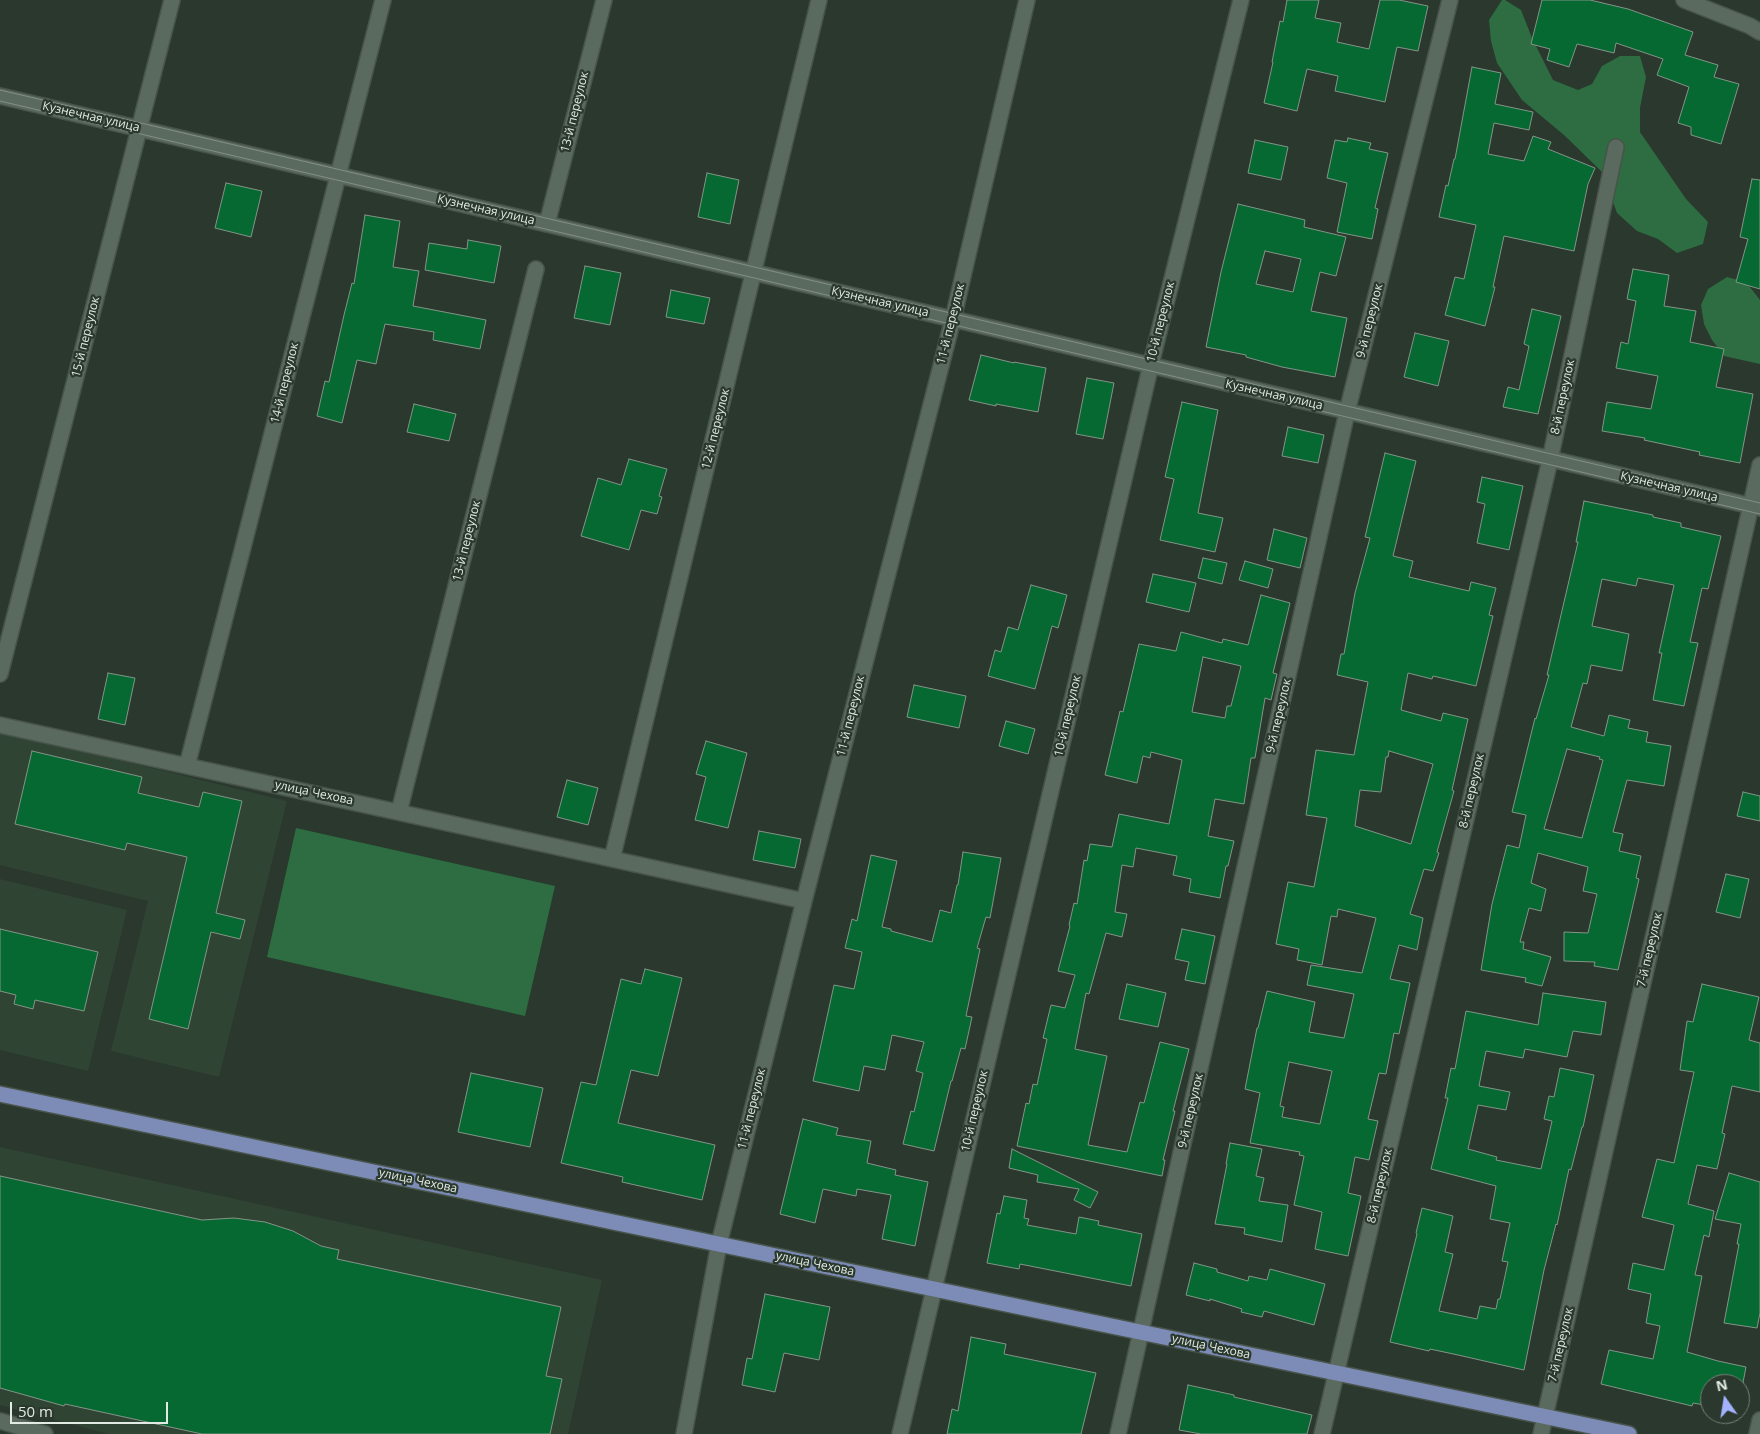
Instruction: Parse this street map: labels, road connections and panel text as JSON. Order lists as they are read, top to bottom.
{
  "streets": {
    "main road": ["улица Чехова"],
    "street": [
      "13-й переулок",
      "Кузнечная улица",
      "9-й переулок",
      "10-й переулок",
      "11-й переулок",
      "15-й переулок",
      "14-й переулок",
      "8-й переулок",
      "12-й переулок",
      "7-й переулок"
    ]
  },
  "crossings": [
    ["13-й переулок", "Кузнечная улица"],
    ["13-й переулок", "улица Чехова"],
    ["Кузнечная улица", "9-й переулок"],
    ["Кузнечная улица", "10-й переулок"],
    ["Кузнечная улица", "11-й переулок"],
    ["Кузнечная улица", "15-й переулок"],
    ["Кузнечная улица", "14-й переулок"],
    ["Кузнечная улица", "8-й переулок"],
    ["Кузнечная улица", "12-й переулок"],
    ["Кузнечная улица", "7-й переулок"],
    ["9-й переулок", "улица Чехова"],
    ["10-й переулок", "улица Чехова"],
    ["11-й переулок", "улица Чехова"],
    ["14-й переулок", "улица Чехова"],
    ["8-й переулок", "улица Чехова"],
    ["12-й переулок", "улица Чехова"],
    ["улица Чехова", "7-й переулок"]
  ],
  "scale_bar": "50 m",
  "north": "top"
}
